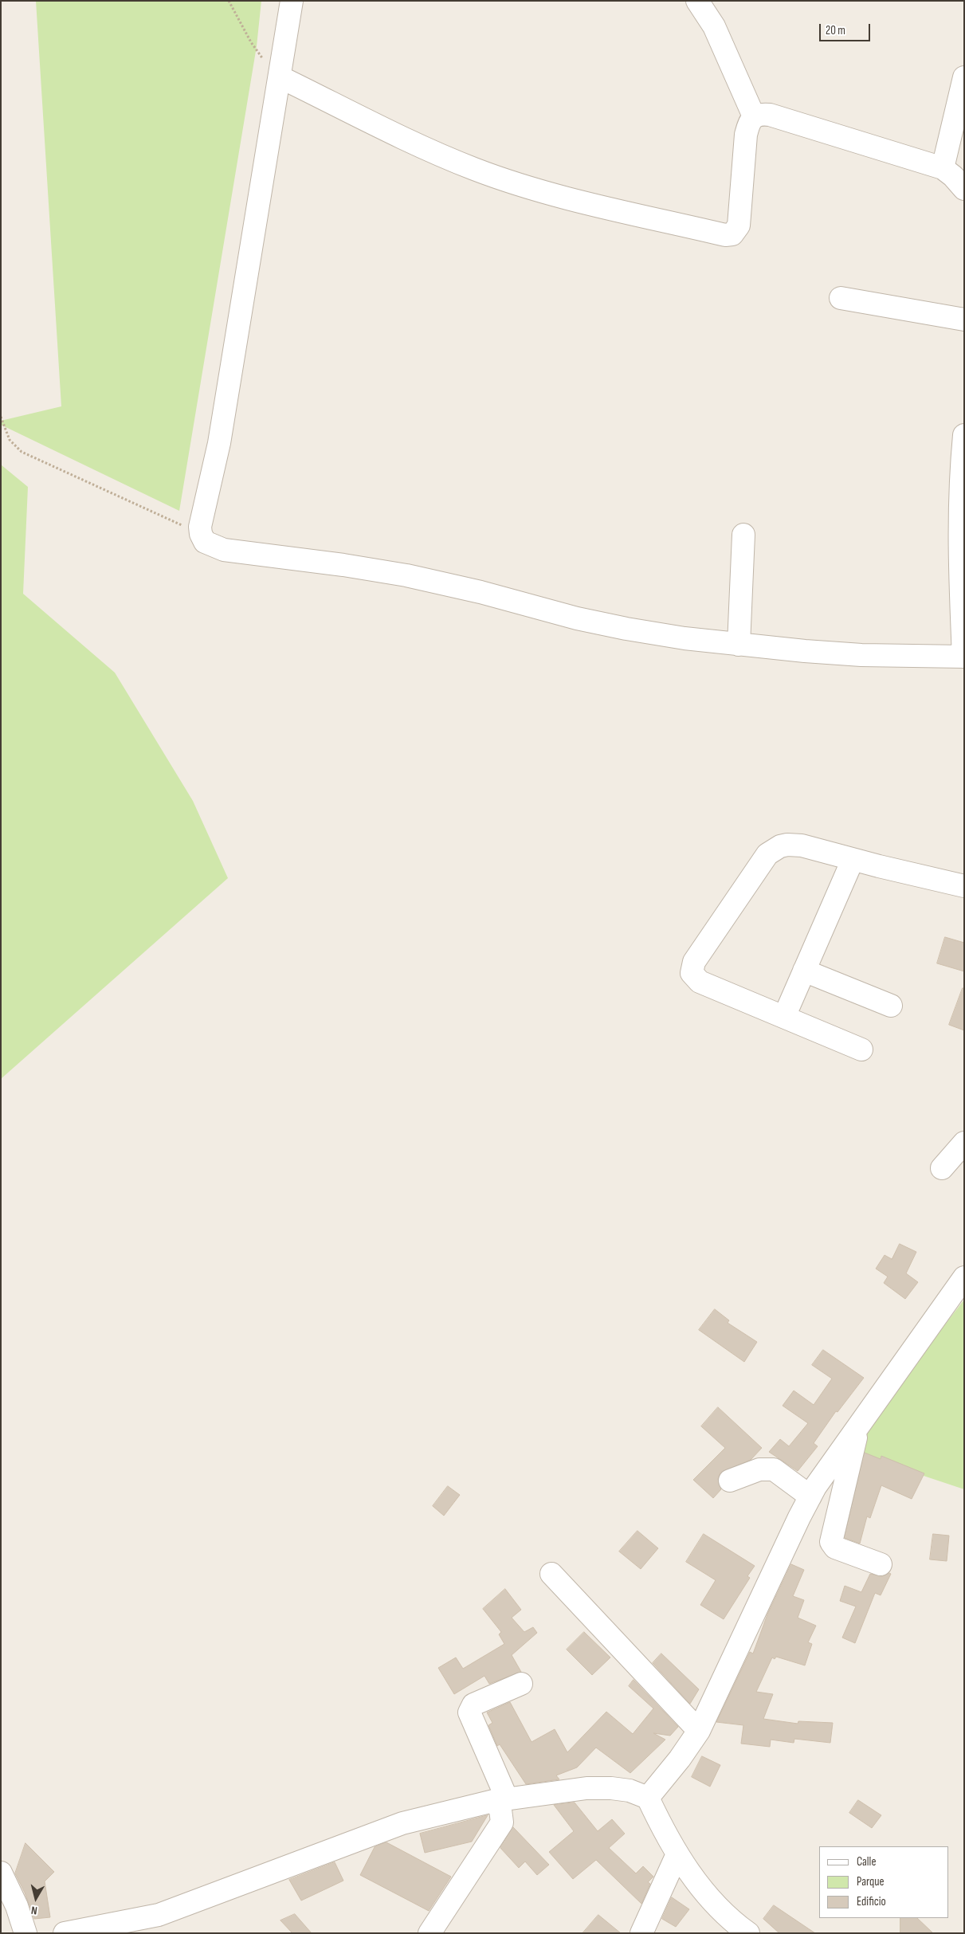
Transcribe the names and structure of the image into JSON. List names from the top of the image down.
{
  "legend": ["Calle", "Parque", "Edificio"],
  "scale_bar": "20 m",
  "north": "bottom"
}
